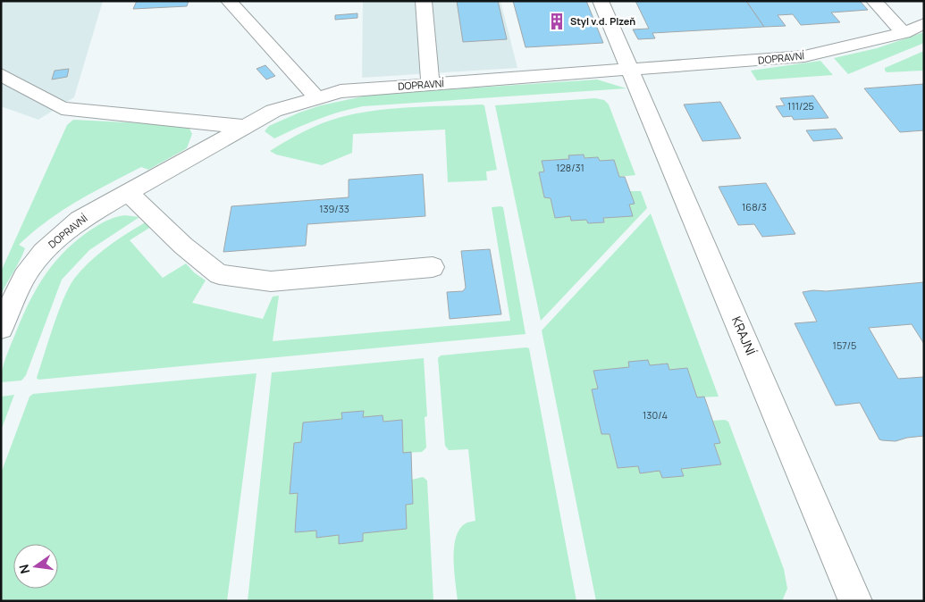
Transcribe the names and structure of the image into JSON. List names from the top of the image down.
{
  "streets": {
    "street": ["DOPRAVNÍ", "KRAJNÍ"]
  },
  "crossings": [
    ["DOPRAVNÍ", "KRAJNÍ"]
  ],
  "places": {
    "building": ["Styl v.d. Plzeň"]
  },
  "house_numbers": [
    "111/25",
    "128/31",
    "168/3",
    "139/33",
    "157/5",
    "130/4"
  ],
  "north": "left"
}
